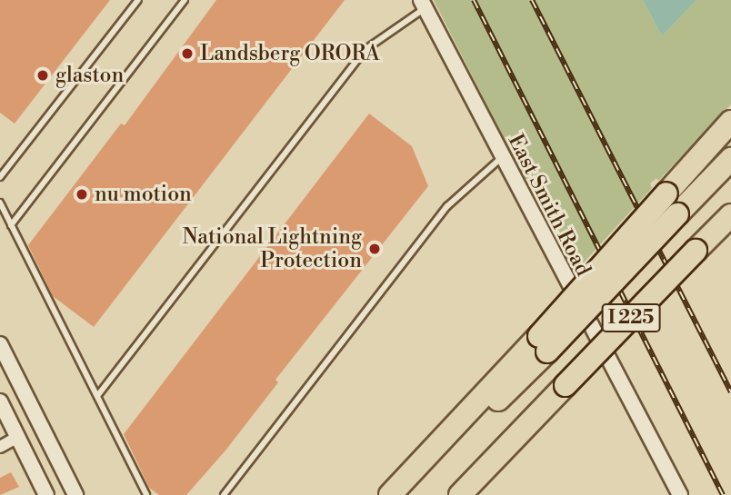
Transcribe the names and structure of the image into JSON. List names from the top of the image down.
{
  "streets": {
    "highway": ["I 225"],
    "street": ["East Smith Road"]
  },
  "places": [
    "Landsberg ORORA",
    "glaston",
    "nu motion",
    "National Lightning Protection"
  ]
}
